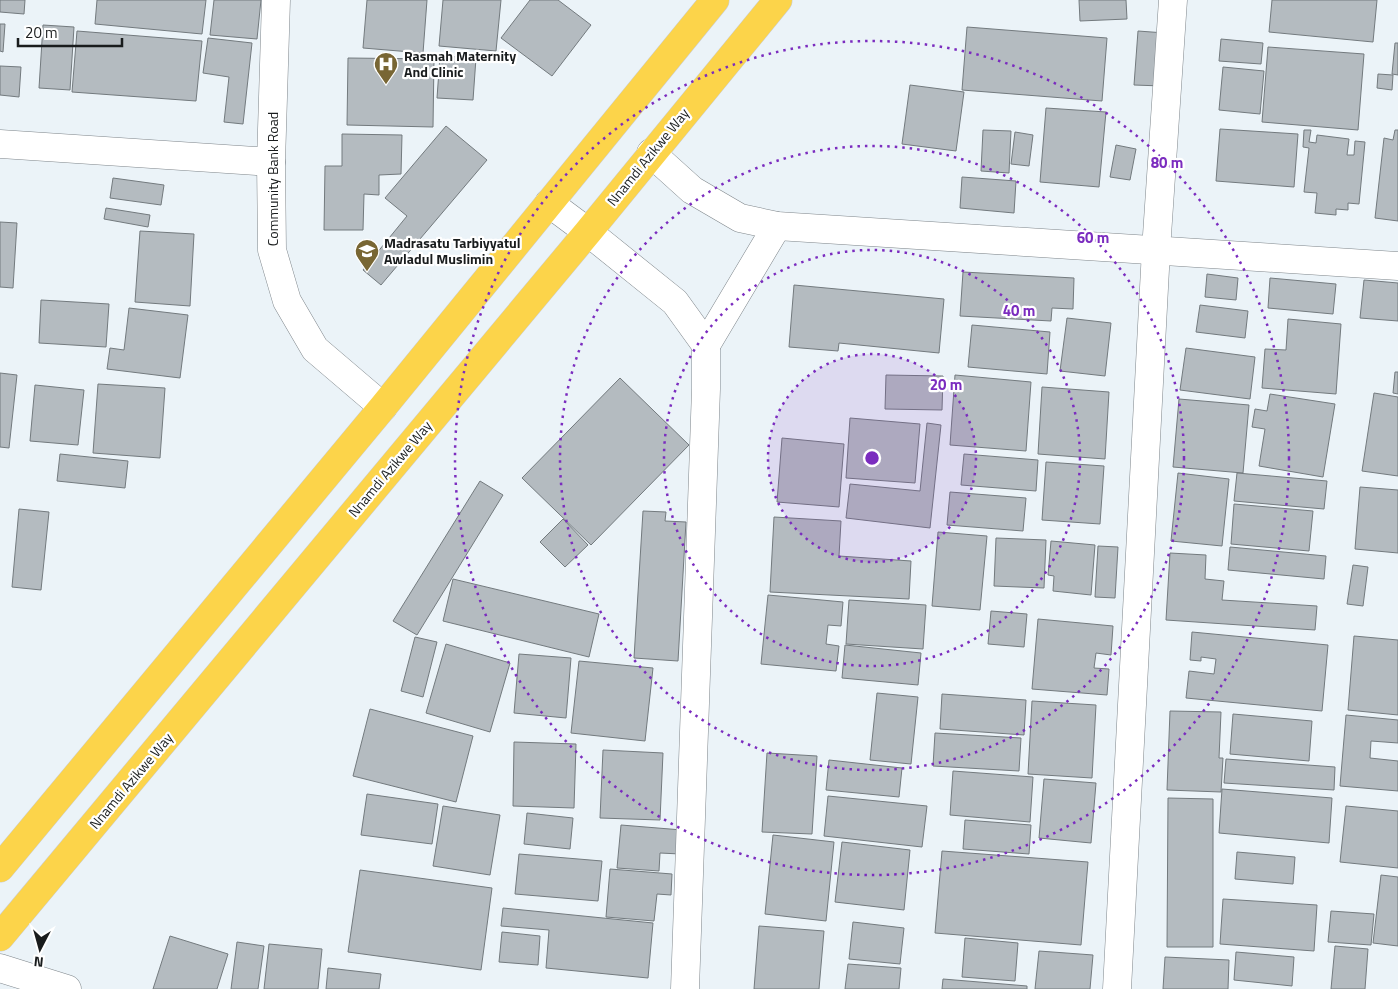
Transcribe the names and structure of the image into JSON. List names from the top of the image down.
{
  "streets": {
    "highway": ["Nnamdi Azikwe Way"],
    "street": ["Community Bank Road"]
  },
  "places": {
    "hospital": ["Rasmah Maternity And Clinic"],
    "school or university": ["Madrasatu Tarbiyyatul Awladul Muslimin"]
  },
  "scale_bar": "20 m",
  "north": "bottom",
  "rings": [
    "80 m",
    "60 m",
    "40 m",
    "20 m"
  ]
}
